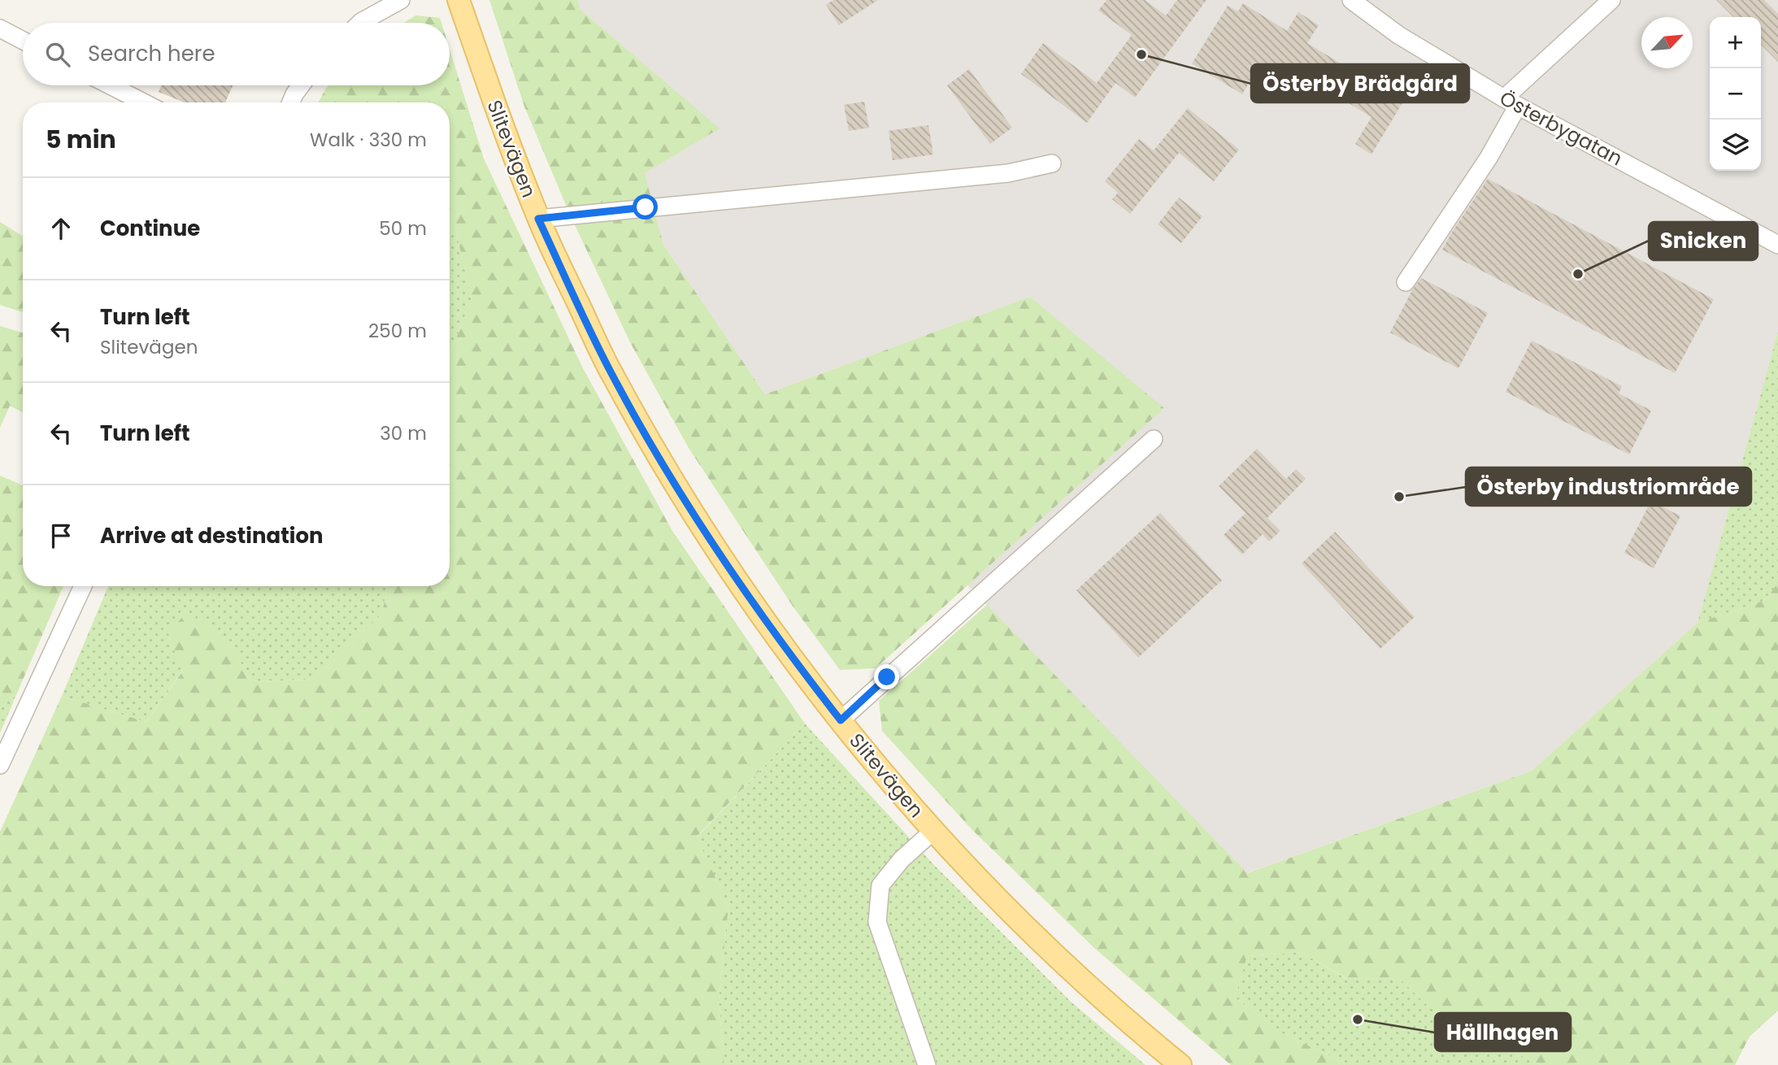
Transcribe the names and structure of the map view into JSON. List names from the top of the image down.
{
  "streets": {
    "main road": ["Slitevägen"],
    "street": ["Österbygatan"]
  },
  "places": [
    "Österby Brädgård",
    "Snicken",
    "Österby industriområde",
    "Hällhagen"
  ],
  "north": "top right",
  "page": {
    "map_buttons": ["+", "−"],
    "search": "Search here",
    "heading": ["5 min", "Walk · 330 m"],
    "list": [
      ["Continue", "50 m"],
      ["Turn left", "Slitevägen", "250 m"],
      ["Turn left", "30 m"],
      "Arrive at destination"
    ]
  }
}
